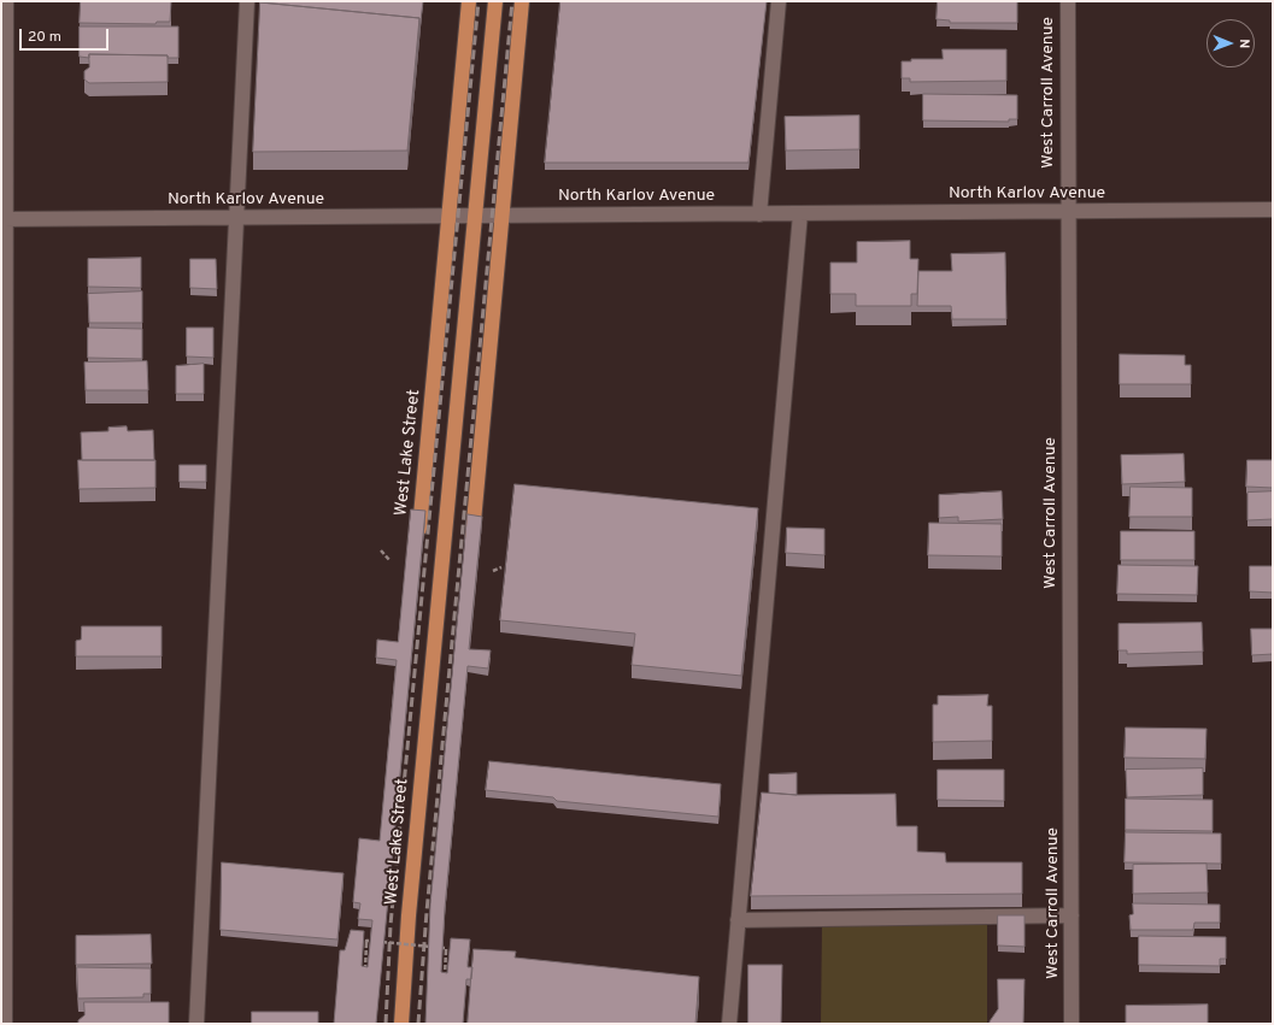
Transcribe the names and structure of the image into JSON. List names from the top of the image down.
{
  "streets": {
    "main road": ["West Lake Street"],
    "street": ["West Carroll Avenue", "North Karlov Avenue"]
  },
  "crossings": [
    ["West Carroll Avenue", "North Karlov Avenue"],
    ["North Karlov Avenue", "West Lake Street"]
  ],
  "scale_bar": "20 m",
  "north": "right"
}
